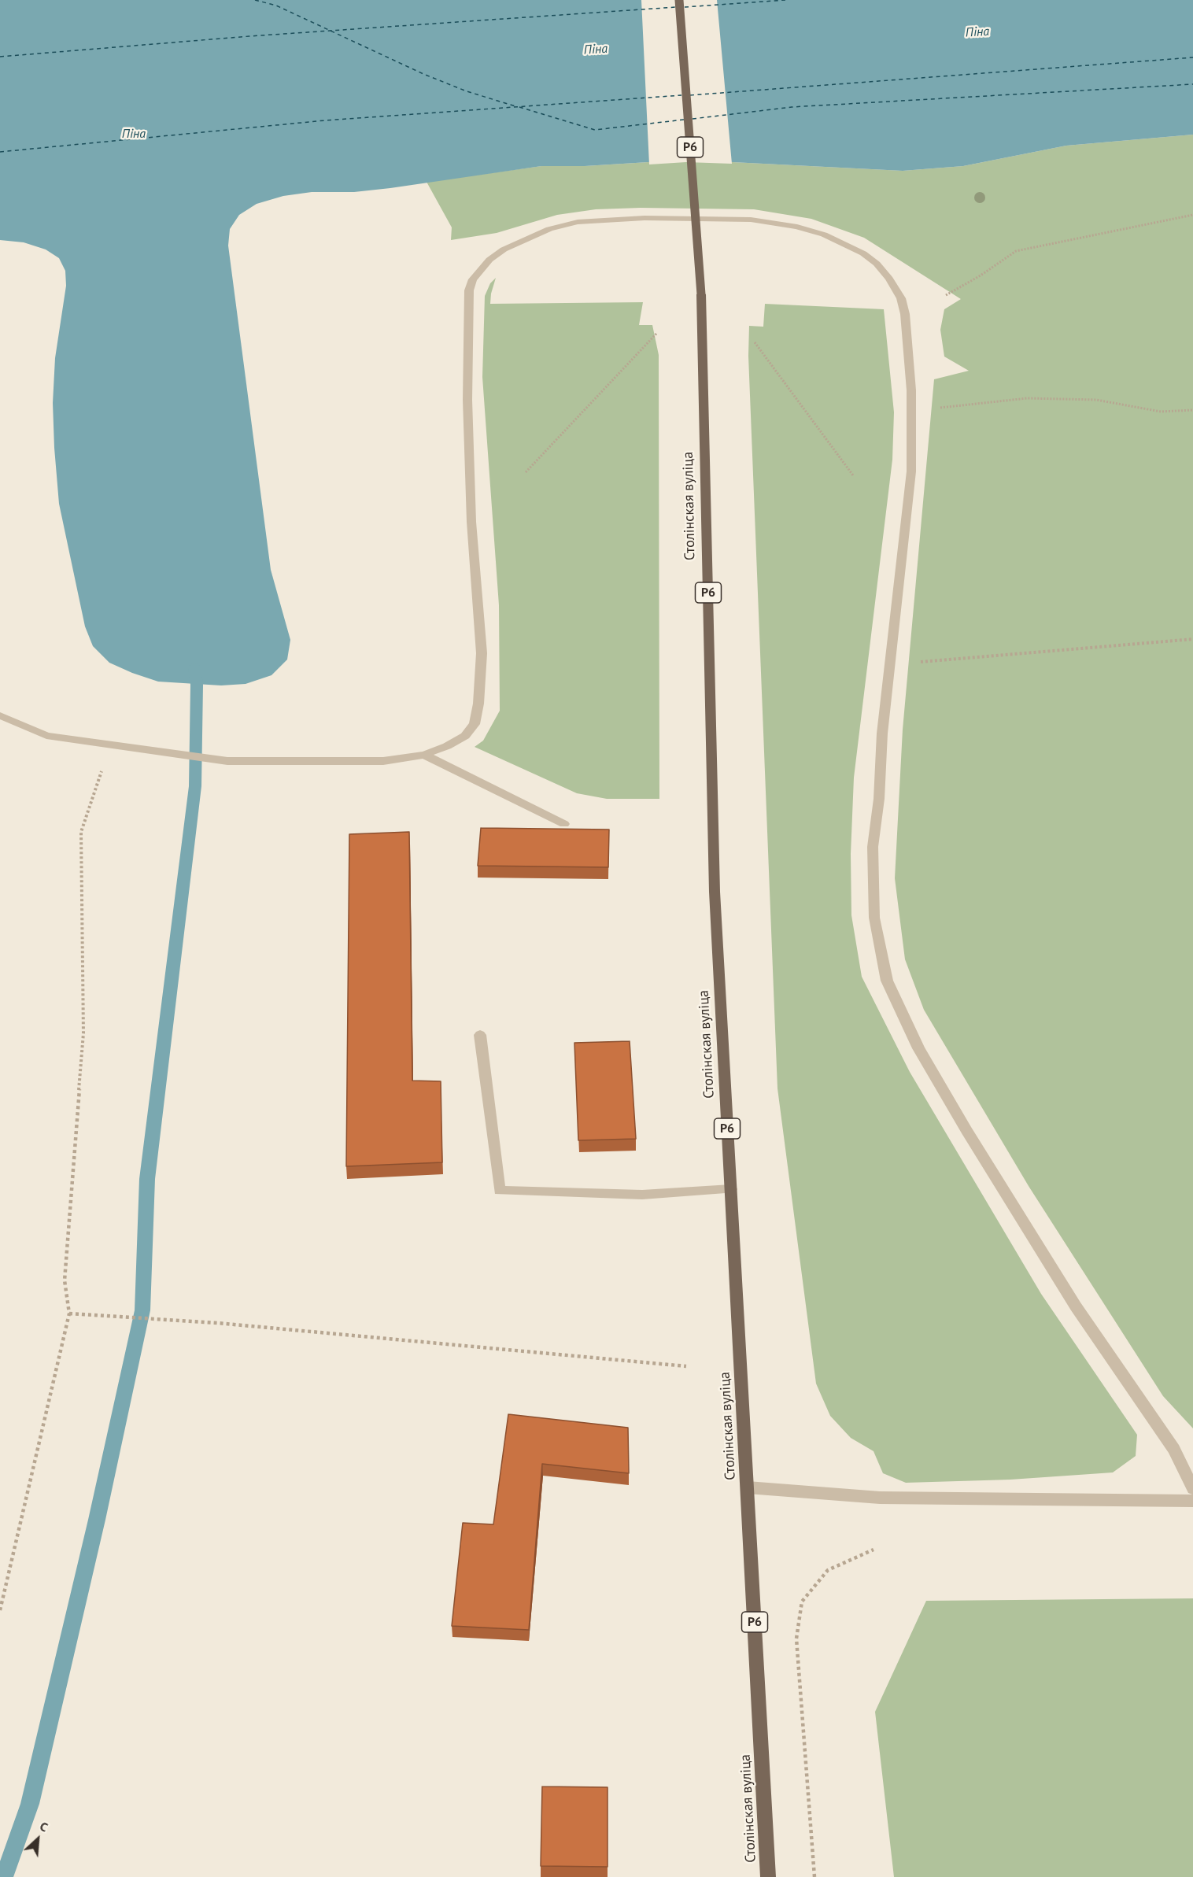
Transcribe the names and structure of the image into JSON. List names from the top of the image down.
{
  "streets": {
    "main road": ["Р6", "Столінская вуліца"]
  },
  "water": ["Піна"],
  "north": "top right"
}
